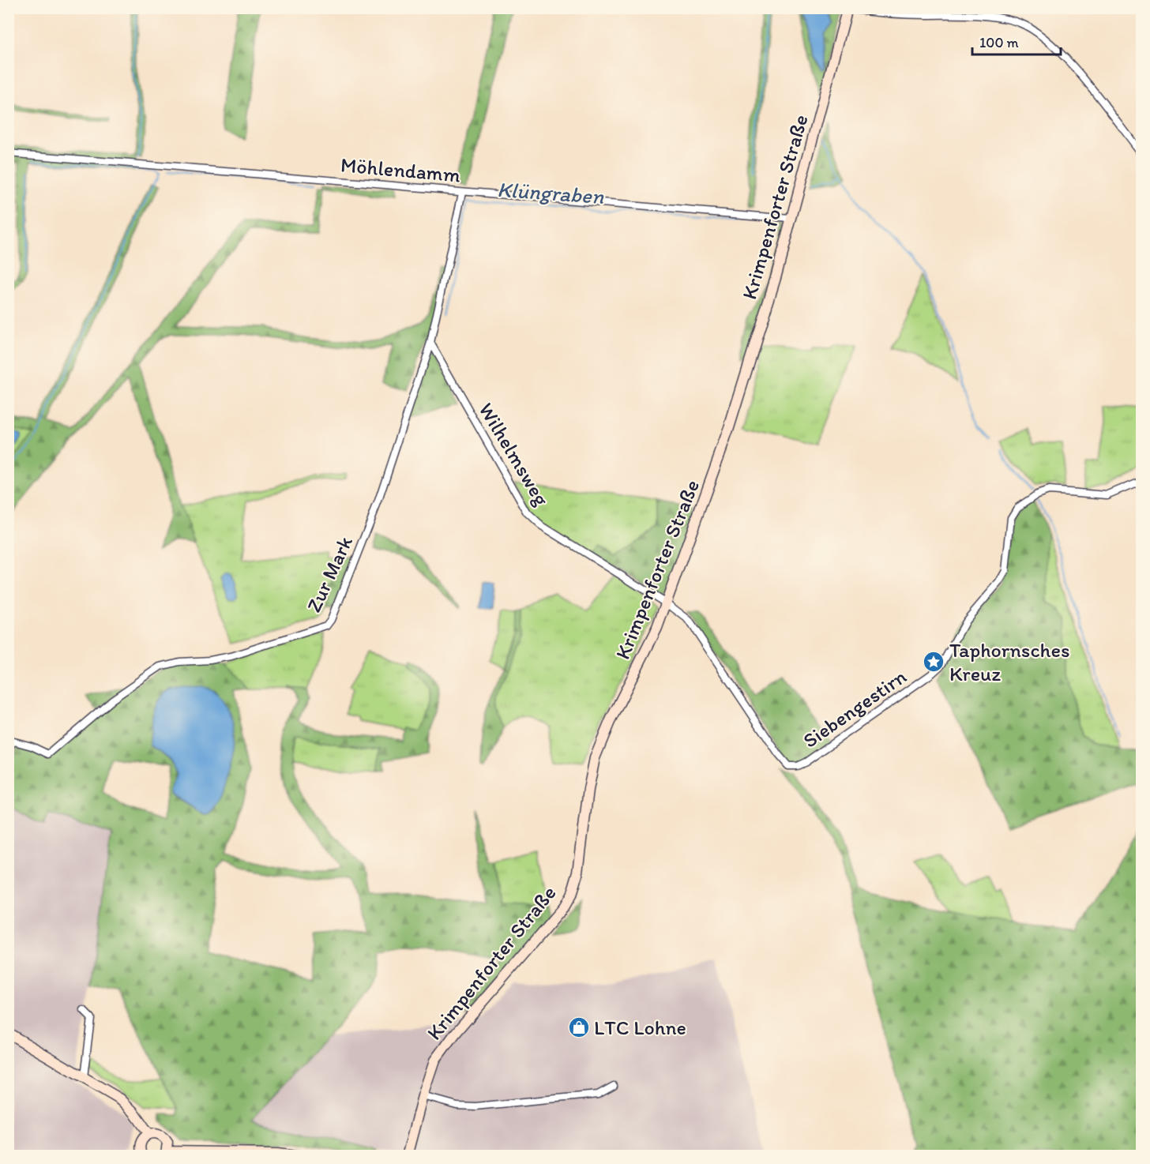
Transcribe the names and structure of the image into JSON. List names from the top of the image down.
{
  "streets": {
    "street": [
      "Möhlendamm",
      "Krimpenforter Straße",
      "Wilhelmsweg",
      "Zur Mark",
      "Siebengestirn"
    ]
  },
  "crossings": [
    ["Möhlendamm", "Krimpenforter Straße"],
    ["Möhlendamm", "Zur Mark"],
    ["Krimpenforter Straße", "Wilhelmsweg"],
    ["Krimpenforter Straße", "Siebengestirn"],
    ["Wilhelmsweg", "Zur Mark"],
    ["Wilhelmsweg", "Siebengestirn"]
  ],
  "water": ["Klüngraben"],
  "places": {
    "place": ["Taphornsches Kreuz"],
    "shop": ["LTC Lohne"]
  },
  "scale_bar": "100 m"
}
